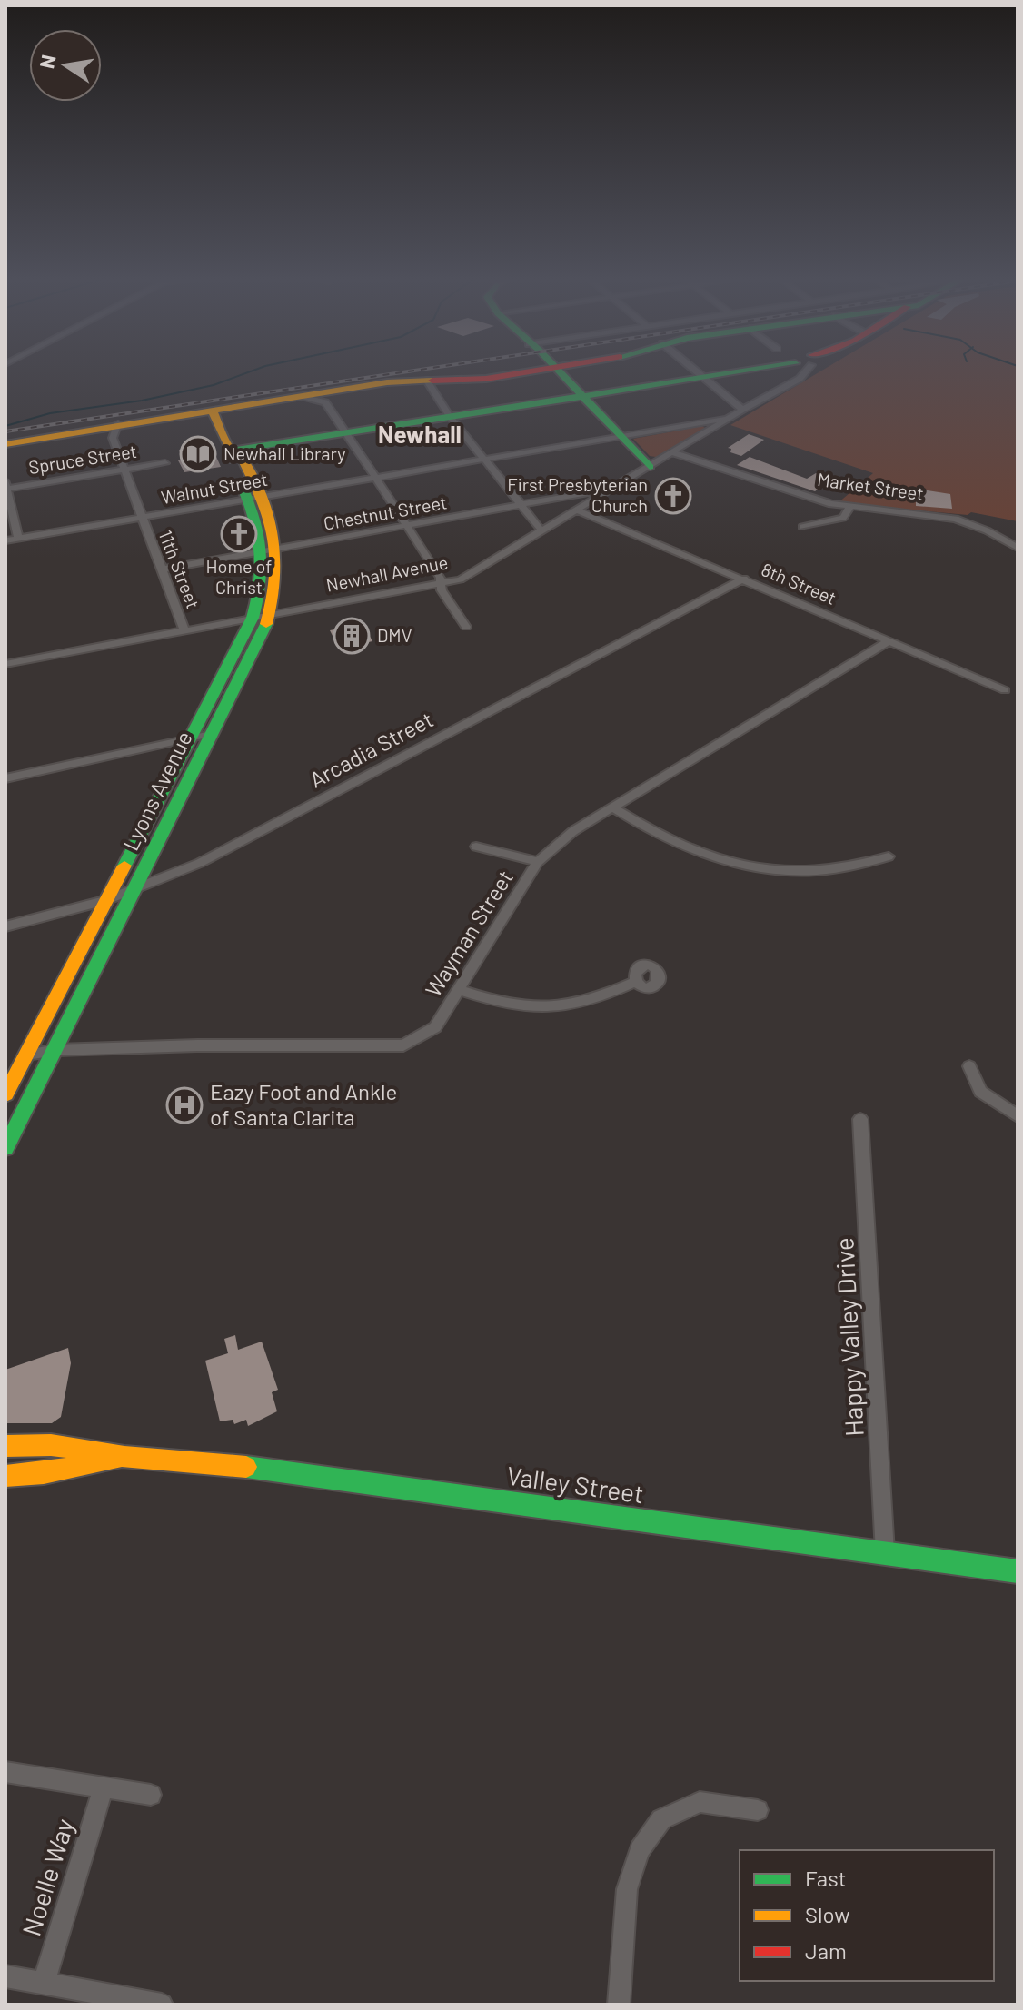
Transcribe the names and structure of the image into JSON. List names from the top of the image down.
{
  "streets": {
    "main road": ["Lyons Avenue", "Valley Street"],
    "street": [
      "Spruce Street",
      "Market Street",
      "Walnut Street",
      "Chestnut Street",
      "11th Street",
      "Newhall Avenue",
      "8th Street",
      "Arcadia Street",
      "Wayman Street",
      "Happy Valley Drive",
      "Noelle Way"
    ]
  },
  "crossings": [
    ["Spruce Street", "11th Street"],
    ["Market Street", "Newhall Avenue"],
    ["Walnut Street", "11th Street"],
    ["Walnut Street", "Newhall Avenue"],
    ["Walnut Street", "Lyons Avenue"],
    ["Chestnut Street", "11th Street"],
    ["Chestnut Street", "Newhall Avenue"],
    ["Chestnut Street", "Lyons Avenue"],
    ["11th Street", "Newhall Avenue"],
    ["Newhall Avenue", "8th Street"],
    ["Newhall Avenue", "Lyons Avenue"],
    ["8th Street", "Arcadia Street"],
    ["8th Street", "Wayman Street"],
    ["Arcadia Street", "Lyons Avenue"],
    ["Lyons Avenue", "Wayman Street"],
    ["Happy Valley Drive", "Valley Street"]
  ],
  "districts": ["Newhall"],
  "places": {
    "library": ["Newhall Library"],
    "church": ["First Presbyterian Church", "Home of Christ"],
    "building": ["DMV"],
    "hospital": ["Eazy Foot and Ankle of Santa Clarita"]
  },
  "legend": ["Fast", "Slow", "Jam"],
  "north": "left"
}
